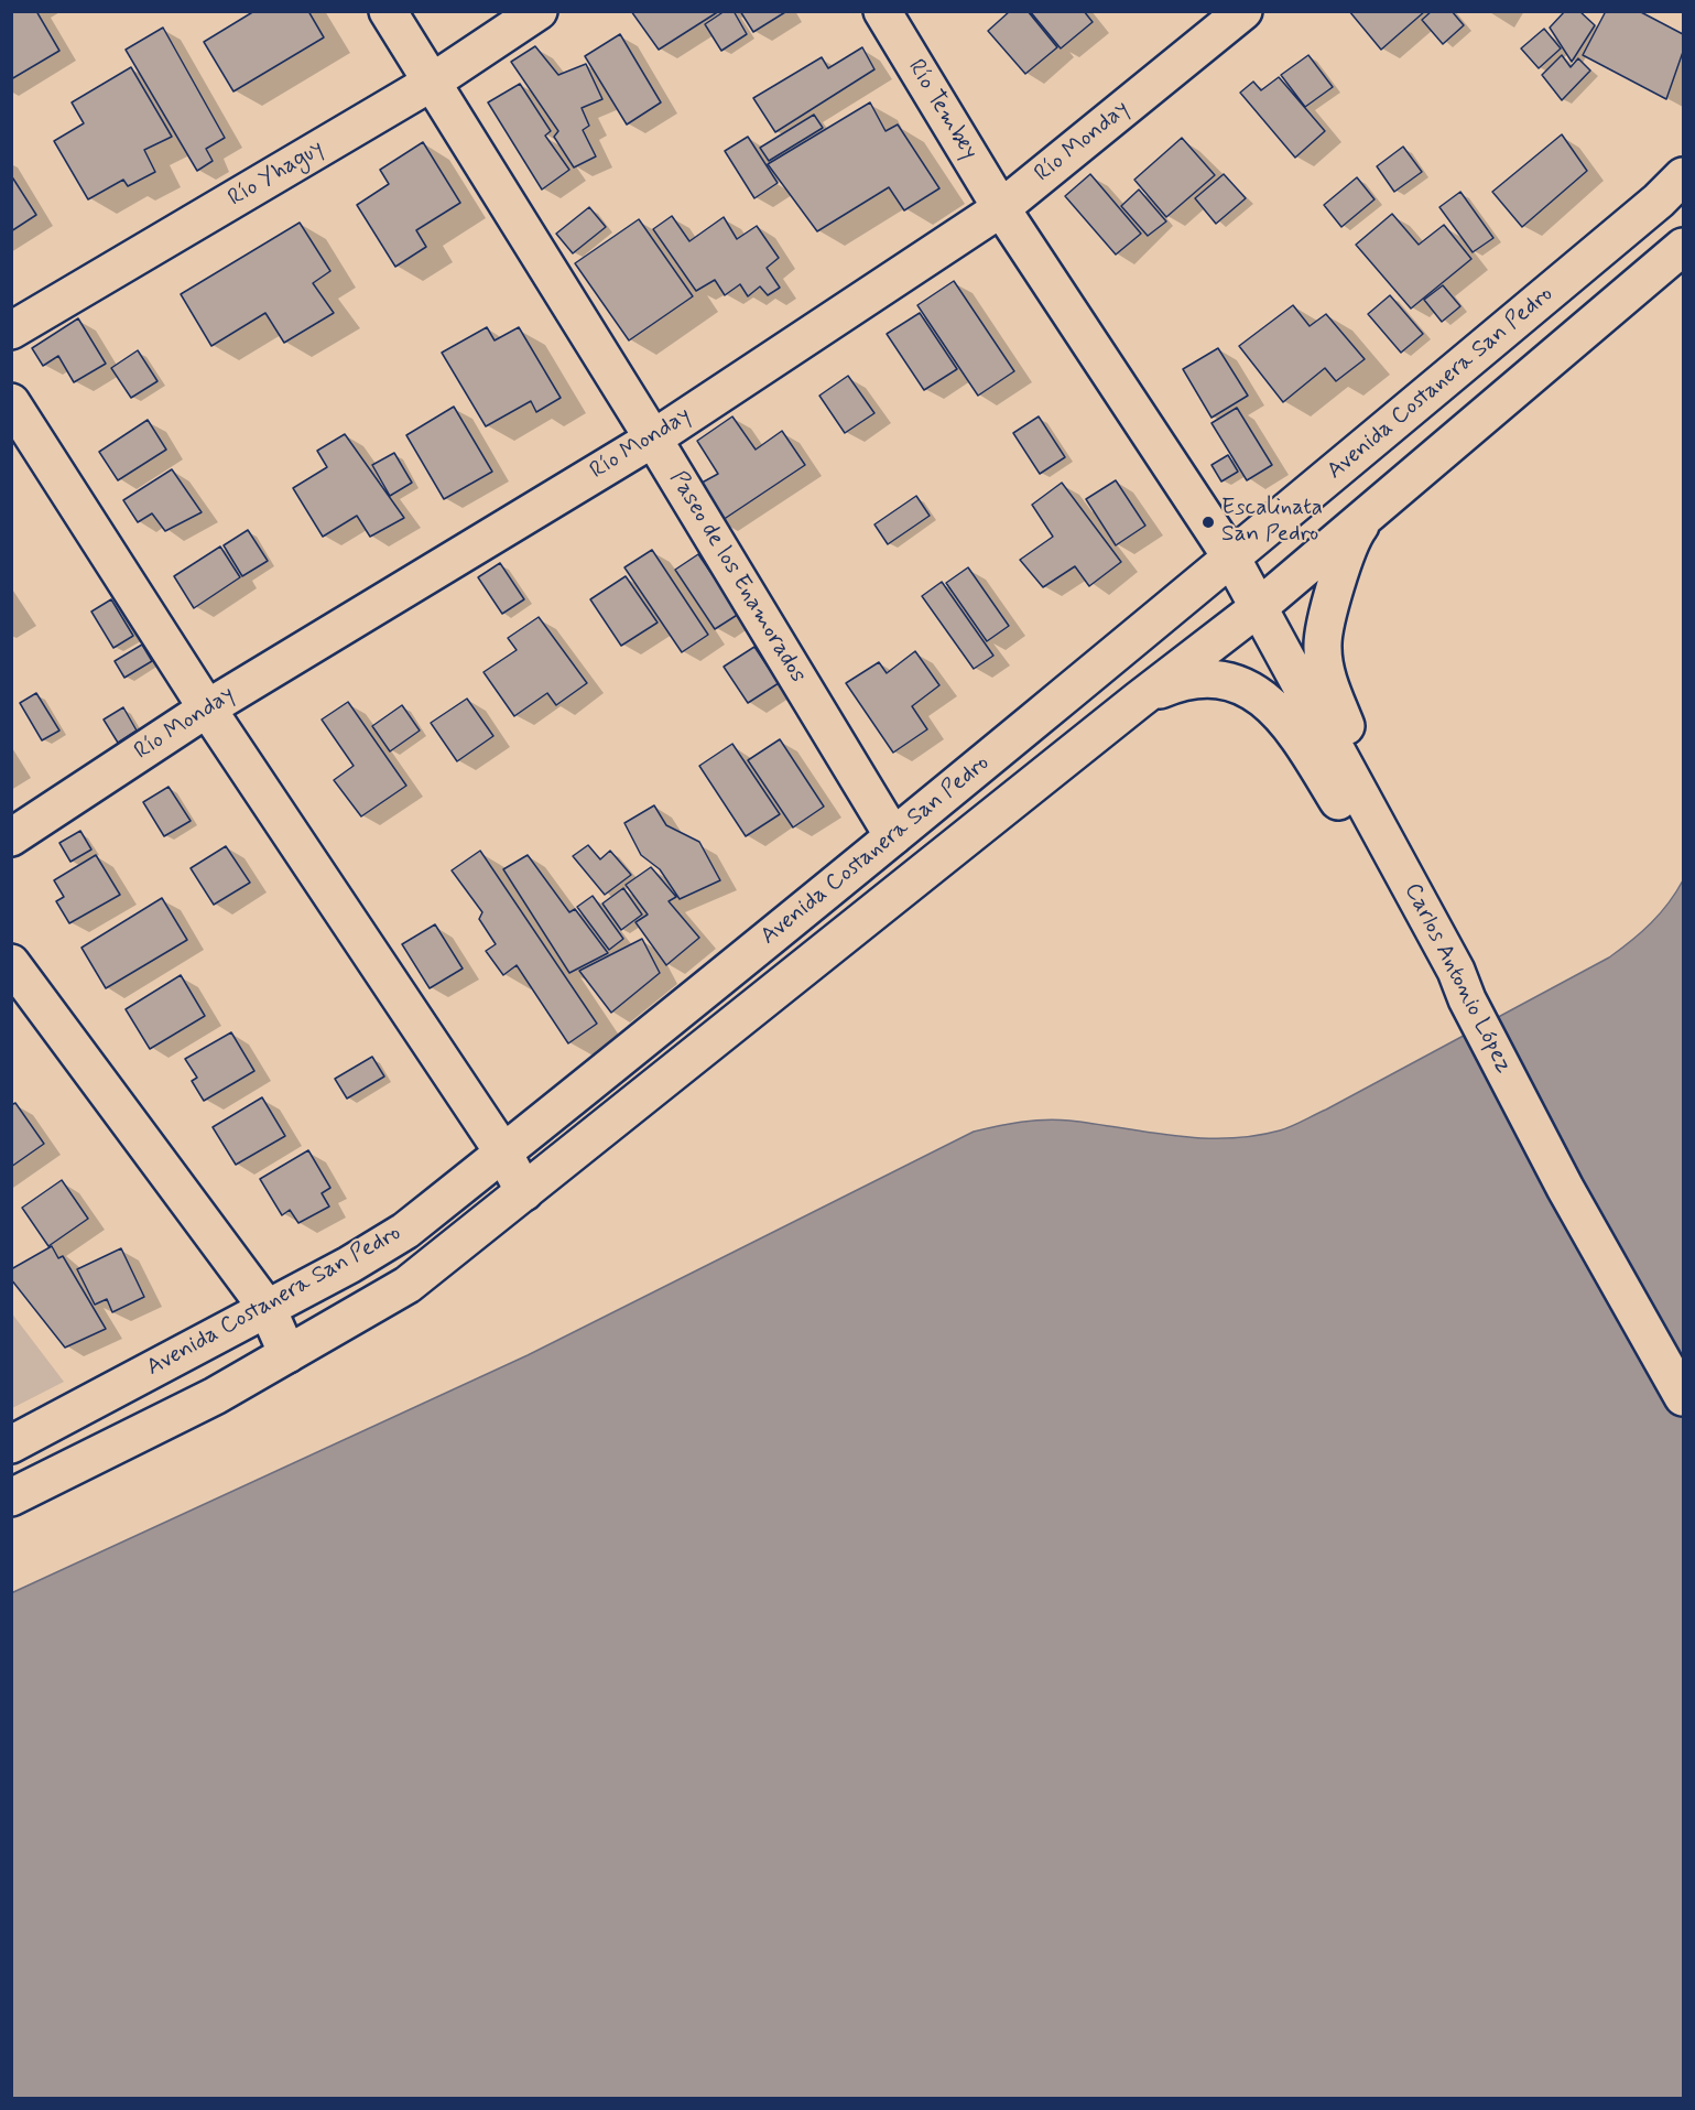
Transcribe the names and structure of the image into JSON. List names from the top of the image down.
{
  "streets": {
    "main road": [
      "Río Tembey",
      "Río Monday",
      "Río Yhaguy",
      "Avenida Costanera San Pedro",
      "Paseo de los Enamorados",
      "Carlos Antonio López"
    ]
  },
  "crossings": [
    ["Río Tembey", "Río Monday"],
    ["Río Tembey", "Avenida Costanera San Pedro"],
    ["Río Tembey", "Carlos Antonio López"],
    ["Río Monday", "Paseo de los Enamorados"],
    ["Río Yhaguy", "Paseo de los Enamorados"],
    ["Avenida Costanera San Pedro", "Paseo de los Enamorados"],
    ["Avenida Costanera San Pedro", "Carlos Antonio López"]
  ],
  "places": ["Escalinata San Pedro"]
}
